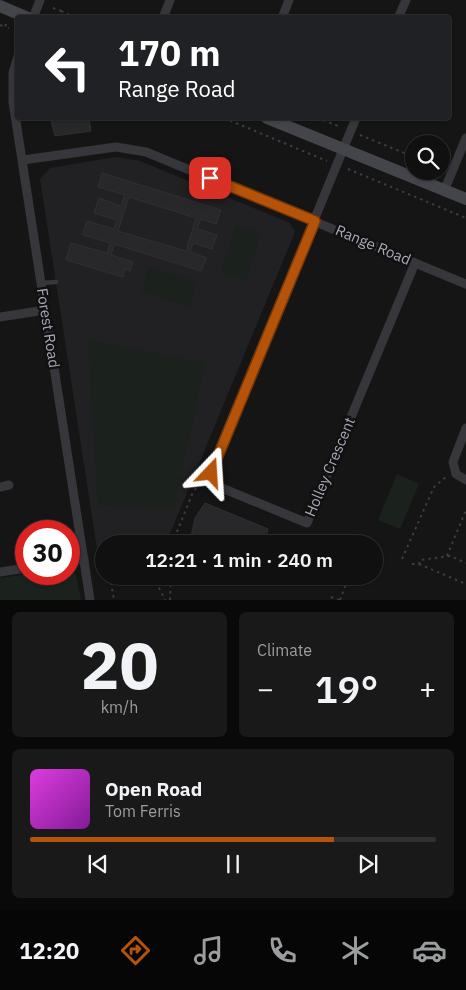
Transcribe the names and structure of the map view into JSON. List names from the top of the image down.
{
  "streets": {
    "street": ["Range Road", "Forest Road", "Holley Crescent"]
  },
  "crossings": [
    ["Range Road", "Forest Road"],
    ["Range Road", "Holley Crescent"]
  ],
  "page": {
    "turn": ["170 m", "Range Road"],
    "limit": "30",
    "trip": "12:21 · 1 min · 240 m",
    "tile": [
      ["20", "km/h"],
      "Climate"
    ],
    "heat": ["−", "19°", "+"],
    "song": ["Open Road", "Tom Ferris"],
    "tabs": "12:20"
  }
}
